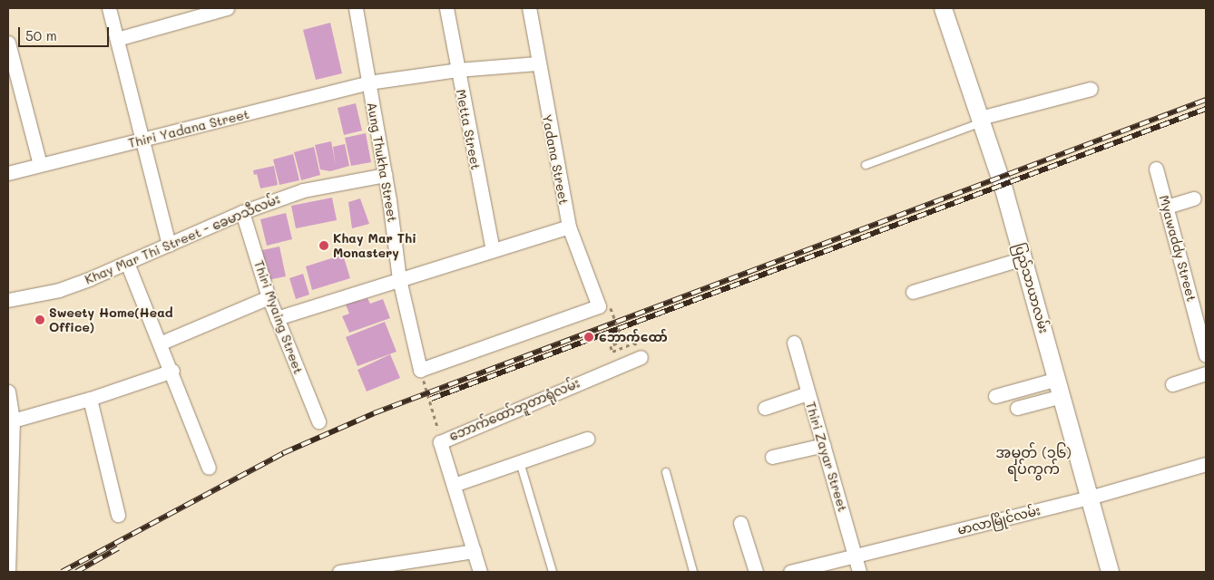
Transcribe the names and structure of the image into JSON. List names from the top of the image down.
{
  "streets": {
    "street": [
      "Thiri Yadana Street",
      "Metta Street",
      "Yadana Street",
      "Aung Thukha Street",
      "Khay Mar Thi Street - ခေမာသီလမ်း",
      "Myawaddy Street",
      "ပြည်သာယာလမ်း",
      "Thiri Myaing Street",
      "ဘောက်ထော်ဘူတာရုံလမ်း",
      "Thiri Zayar Street",
      "မာလာမြိုင်လမ်း"
    ]
  },
  "crossings": [
    ["Thiri Yadana Street", "Metta Street"],
    ["Thiri Yadana Street", "Yadana Street"],
    ["Thiri Yadana Street", "Aung Thukha Street"],
    ["Aung Thukha Street", "Khay Mar Thi Street - ခေမာသီလမ်း"],
    ["Khay Mar Thi Street - ခေမာသီလမ်း", "Thiri Myaing Street"],
    ["ပြည်သာယာလမ်း", "မာလာမြိုင်လမ်း"],
    ["Thiri Zayar Street", "မာလာမြိုင်လမ်း"]
  ],
  "districts": ["အမှတ် (၁၆) ရပ်ကွက်"],
  "places": ["Khay Mar Thi Monastery", "Sweety Home(Head Office)", "ဘောက်ထော်"],
  "scale_bar": "50 m"
}
